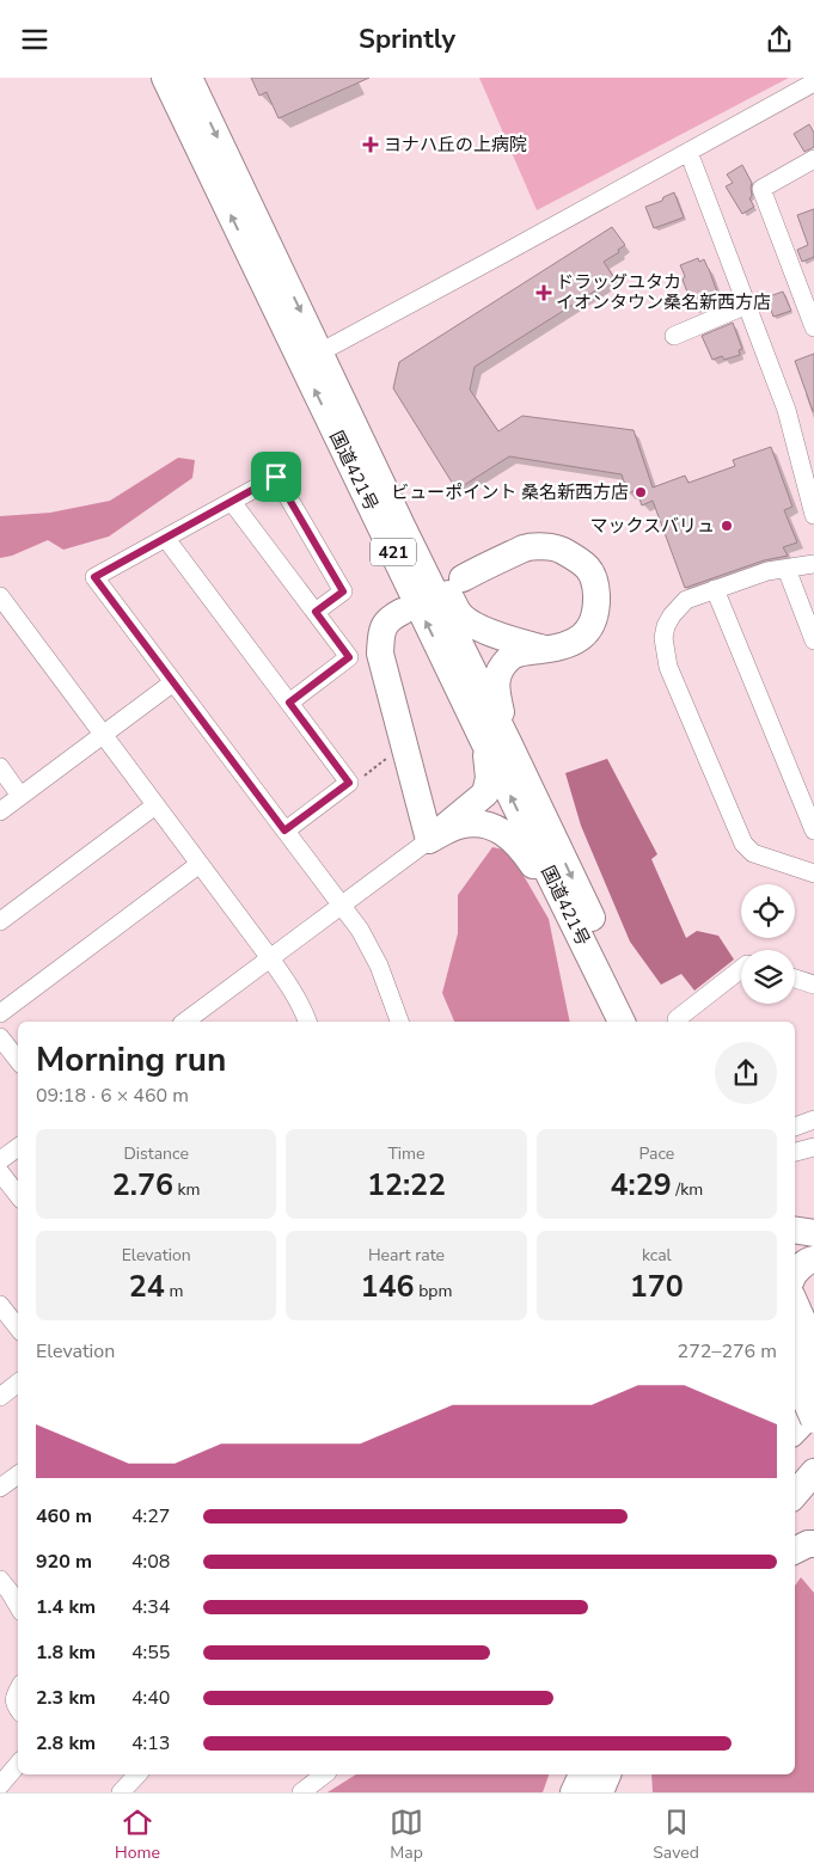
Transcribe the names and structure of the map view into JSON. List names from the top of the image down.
{
  "streets": {
    "highway": ["国道421号", "421"]
  },
  "places": {
    "health": ["ヨナハ丘の上病院", "ドラッグユタカ イオンタウン桑名新西方店"],
    "other": ["ビューポイント 桑名新西方店", "マックスバリュ"]
  },
  "page": {
    "header": "Sprintly",
    "heading": ["Morning run", "09:18 · 6 × 460 m"],
    "stats": [
      ["Distance", "2.76 km"],
      ["Time", "12:22"],
      ["Pace", "4:29 /km"],
      ["Elevation", "24 m"],
      ["Heart rate", "146 bpm"],
      ["kcal", "170"]
    ],
    "chart": ["Elevation", "272–276 m"],
    "list": [
      {
        "name": "460 m",
        "note": "4:27"
      },
      {
        "name": "920 m",
        "note": "4:08"
      },
      {
        "name": "1.4 km",
        "note": "4:34"
      },
      {
        "name": "1.8 km",
        "note": "4:55"
      },
      {
        "name": "2.3 km",
        "note": "4:40"
      },
      {
        "name": "2.8 km",
        "note": "4:13"
      }
    ],
    "tabs": ["Home", "Map", "Saved"]
  }
}
